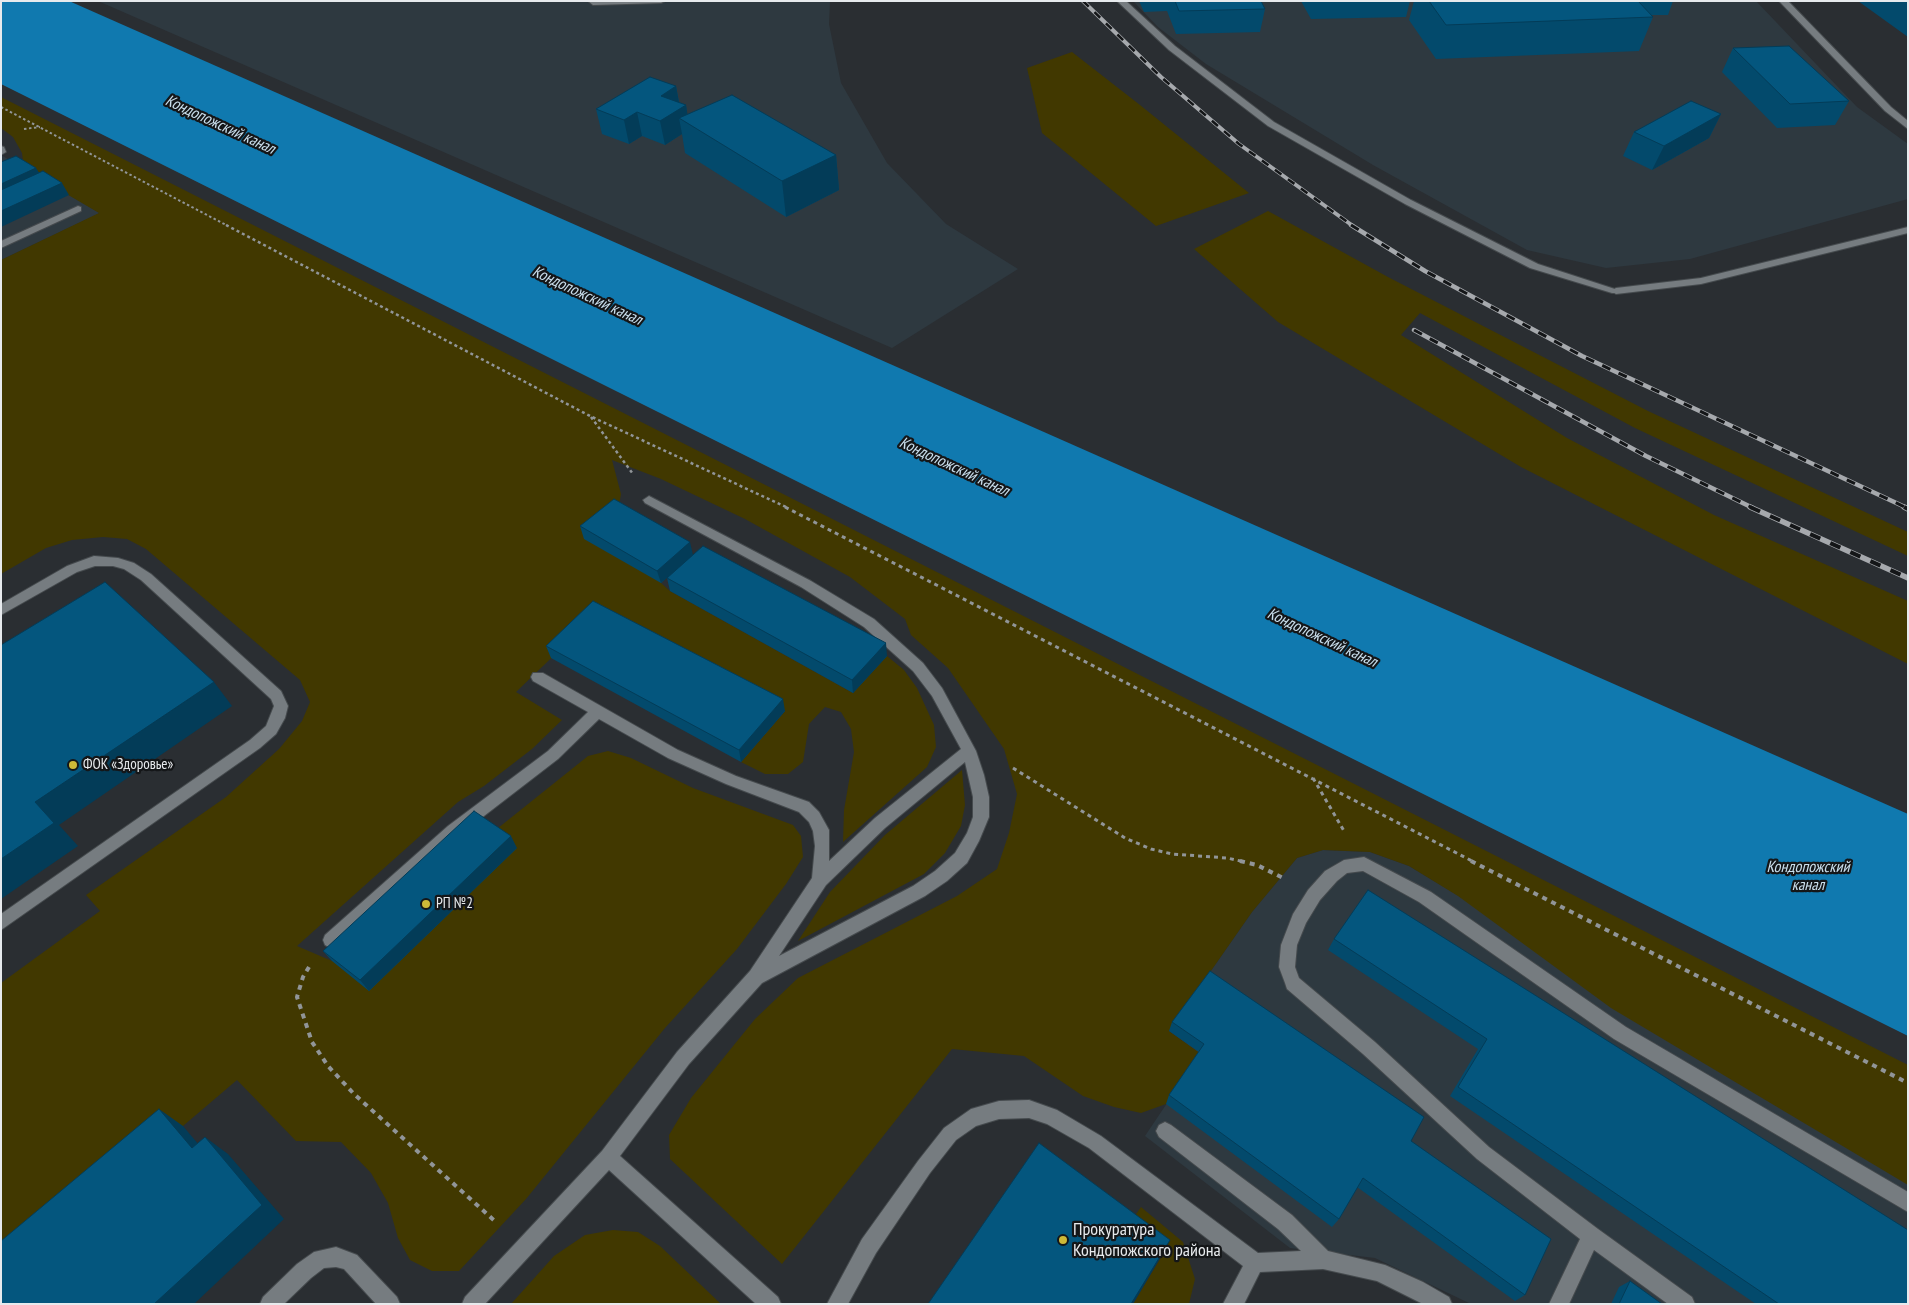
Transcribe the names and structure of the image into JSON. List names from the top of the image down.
{
  "water": ["Кондопожский канал"],
  "places": ["ФОК «Здоровье»", "РП №2", "Прокуратура Кондопожского района"]
}
